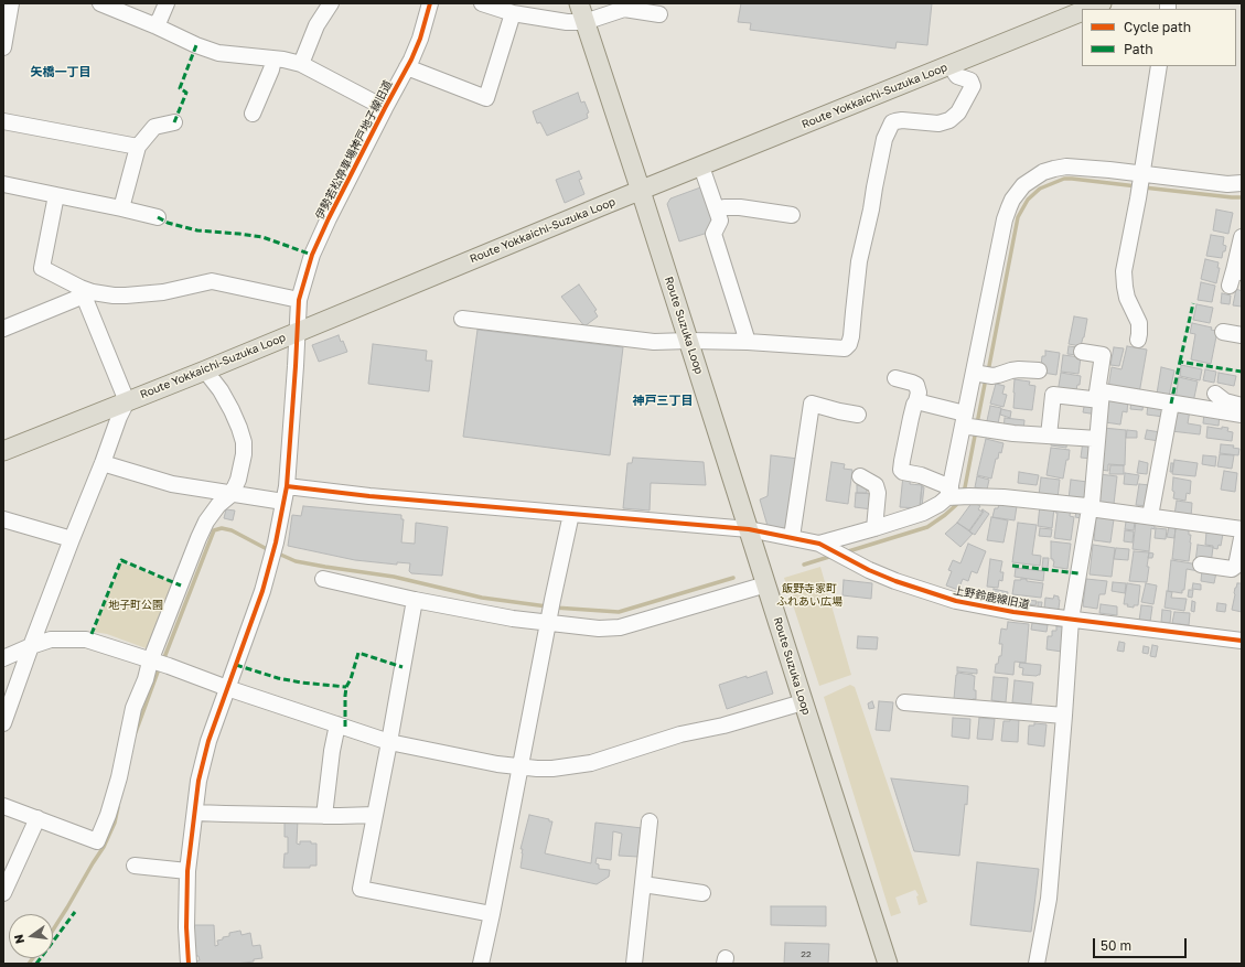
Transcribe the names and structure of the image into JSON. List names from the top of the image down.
{
  "streets": {
    "main road": ["Route Yokkaichi-Suzuka Loop", "Route Suzuka Loop"],
    "street": ["伊勢若松停車場神戸地子線旧道", "上野鈴鹿線旧道"]
  },
  "crossings": [
    ["Route Yokkaichi-Suzuka Loop", "伊勢若松停車場神戸地子線旧道"],
    ["Route Yokkaichi-Suzuka Loop", "Route Suzuka Loop"],
    ["伊勢若松停車場神戸地子線旧道", "上野鈴鹿線旧道"],
    ["Route Suzuka Loop", "上野鈴鹿線旧道"]
  ],
  "districts": ["矢橋一丁目", "神戸三丁目"],
  "parks": ["飯野寺家町 ふれあい広場", "地子町公園"],
  "house_numbers": ["22"],
  "legend": ["Cycle path", "Path"],
  "scale_bar": "50 m",
  "north": "left"
}
